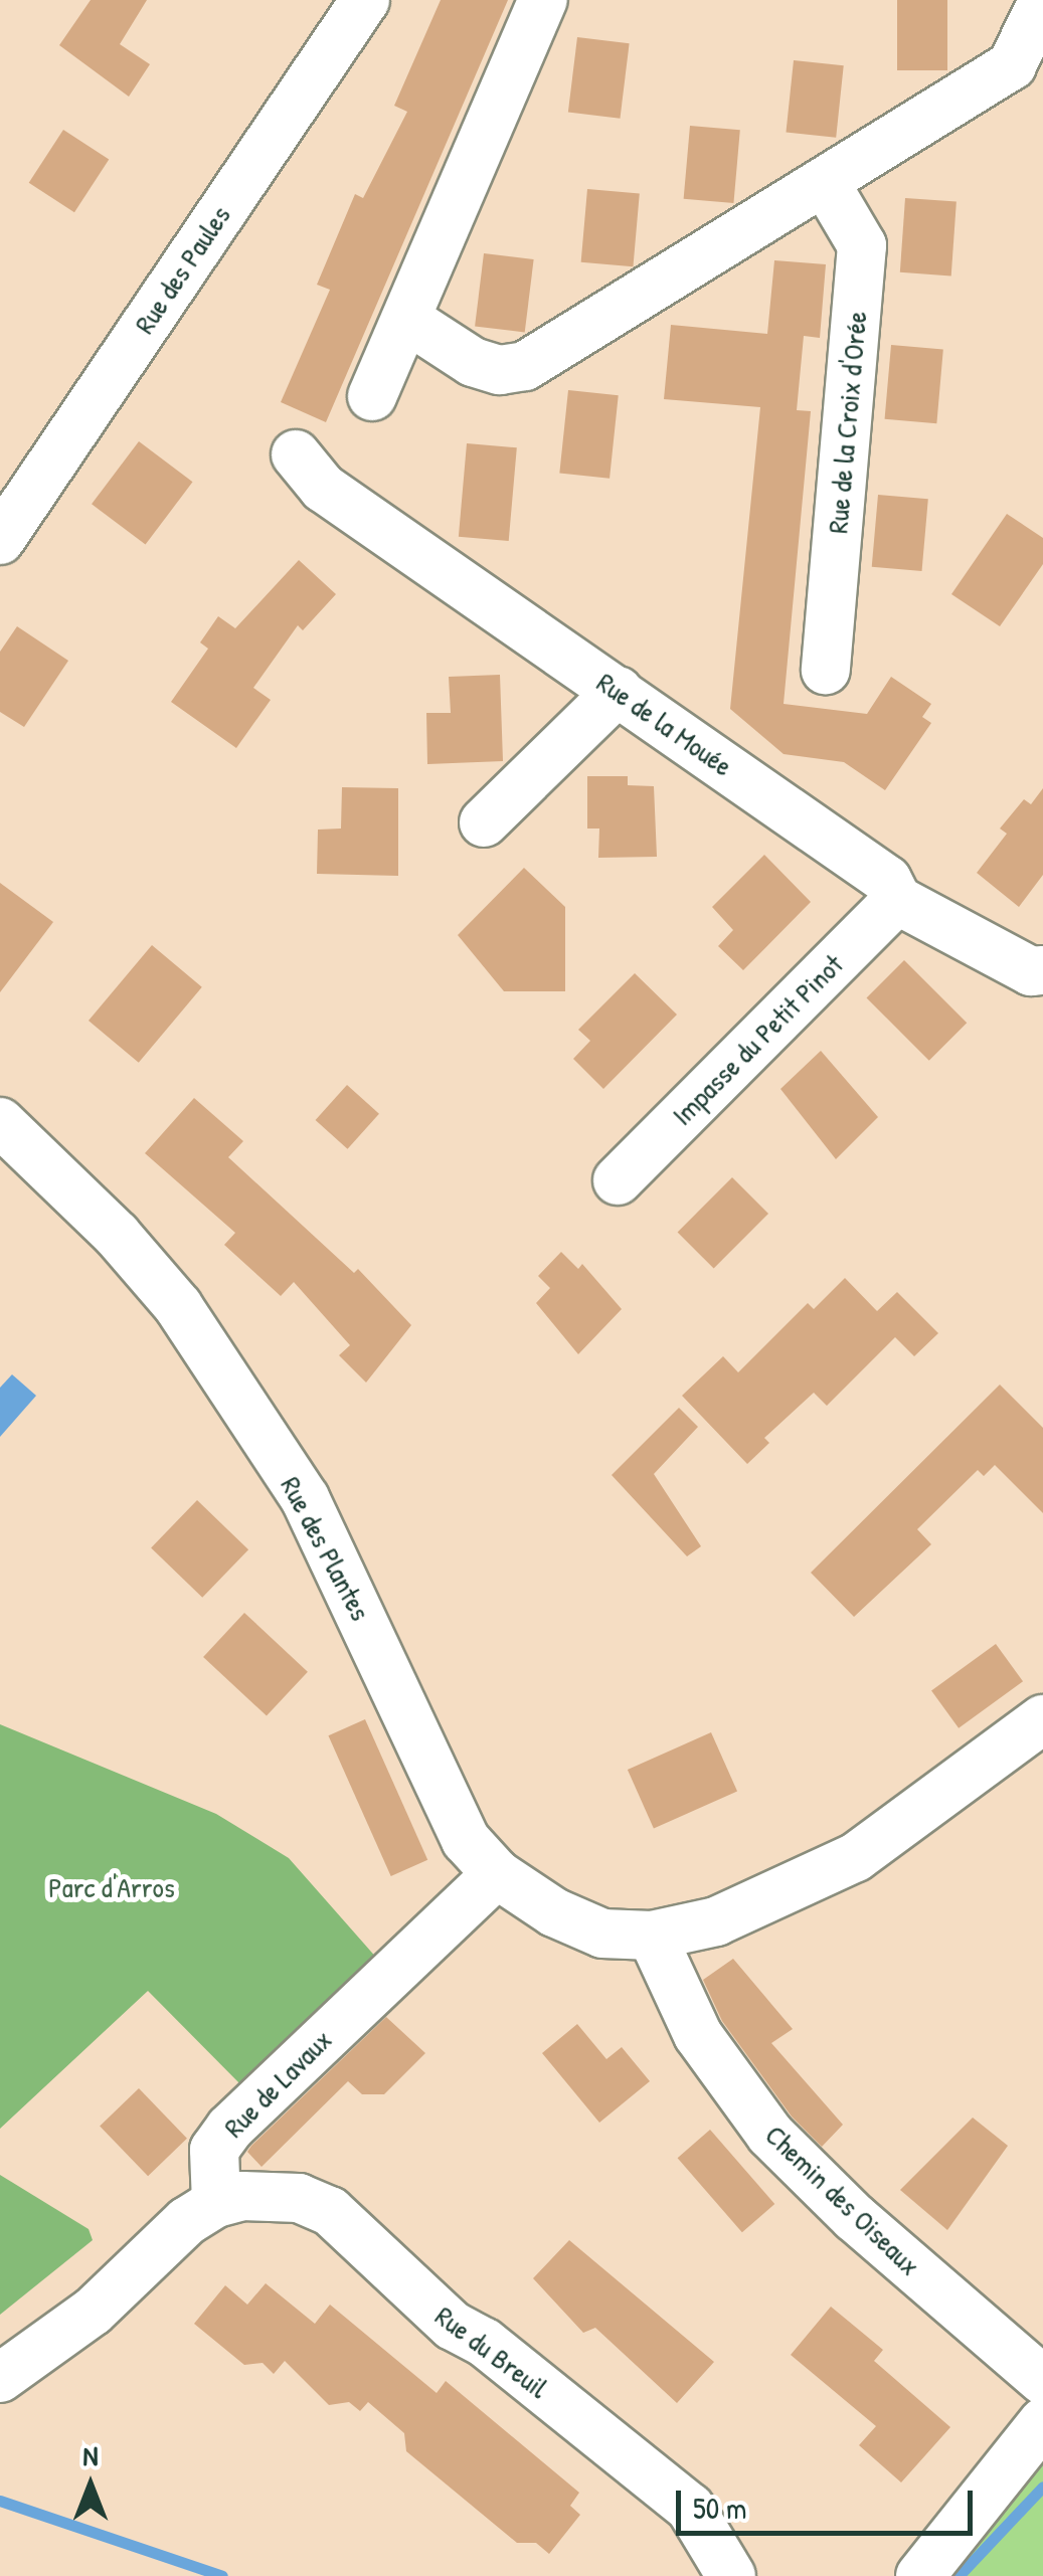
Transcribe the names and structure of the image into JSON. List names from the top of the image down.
{
  "streets": {
    "street": [
      "Rue des Paules",
      "Rue de la Croix d'Orée",
      "Rue de la Mouée",
      "Impasse du Petit Pinot",
      "Rue des Plantes",
      "Rue de Lavaux",
      "Chemin des Oiseaux",
      "Rue du Breuil"
    ]
  },
  "crossings": [
    ["Rue de la Mouée", "Impasse du Petit Pinot"],
    ["Rue des Plantes", "Rue de Lavaux"],
    ["Rue des Plantes", "Chemin des Oiseaux"],
    ["Rue de Lavaux", "Rue du Breuil"]
  ],
  "parks": ["Parc d'Arros"],
  "scale_bar": "50 m",
  "north": "top"
}
